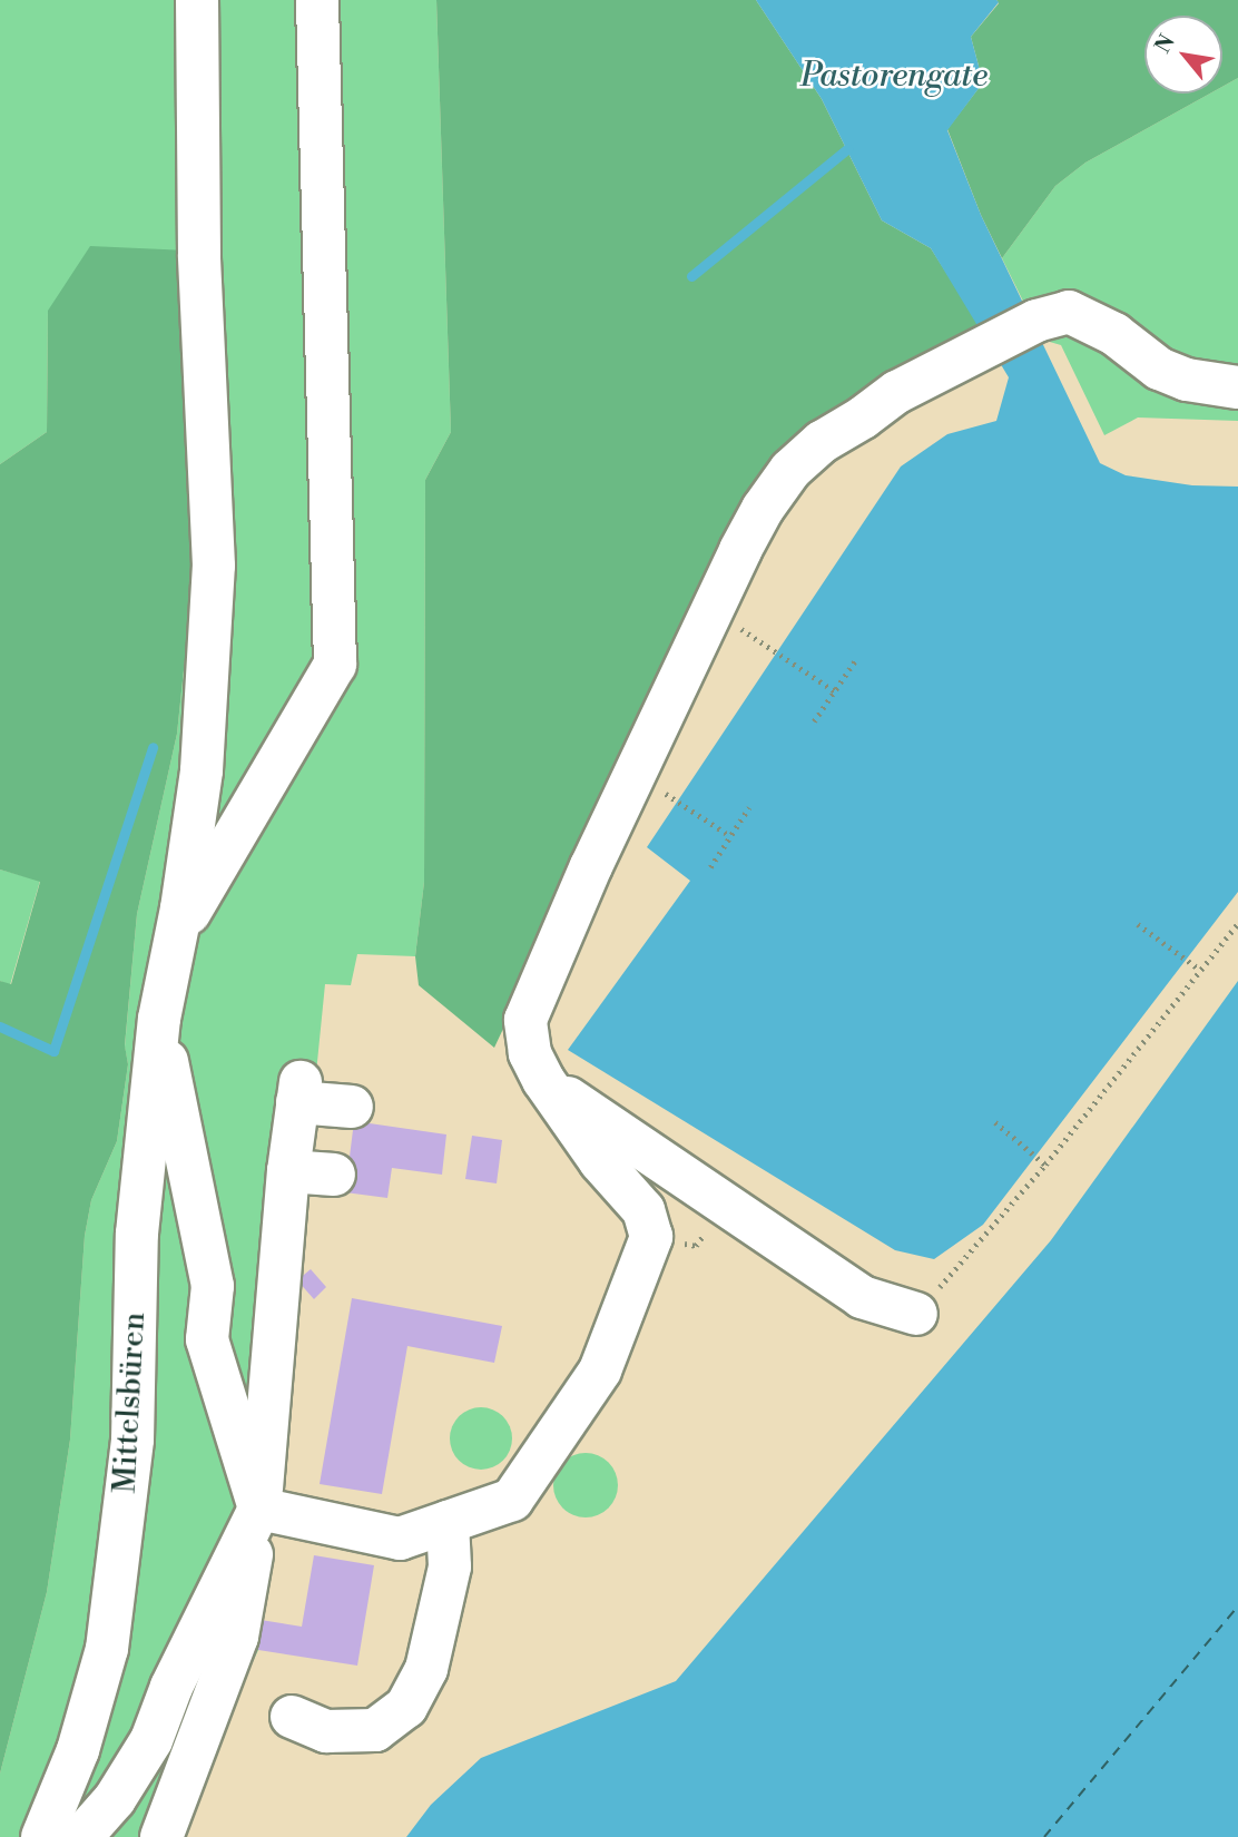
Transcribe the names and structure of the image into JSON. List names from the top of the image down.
{
  "streets": {
    "street": ["Mittelsbüren"]
  },
  "water": ["Pastorengate"],
  "north": "top left"
}
